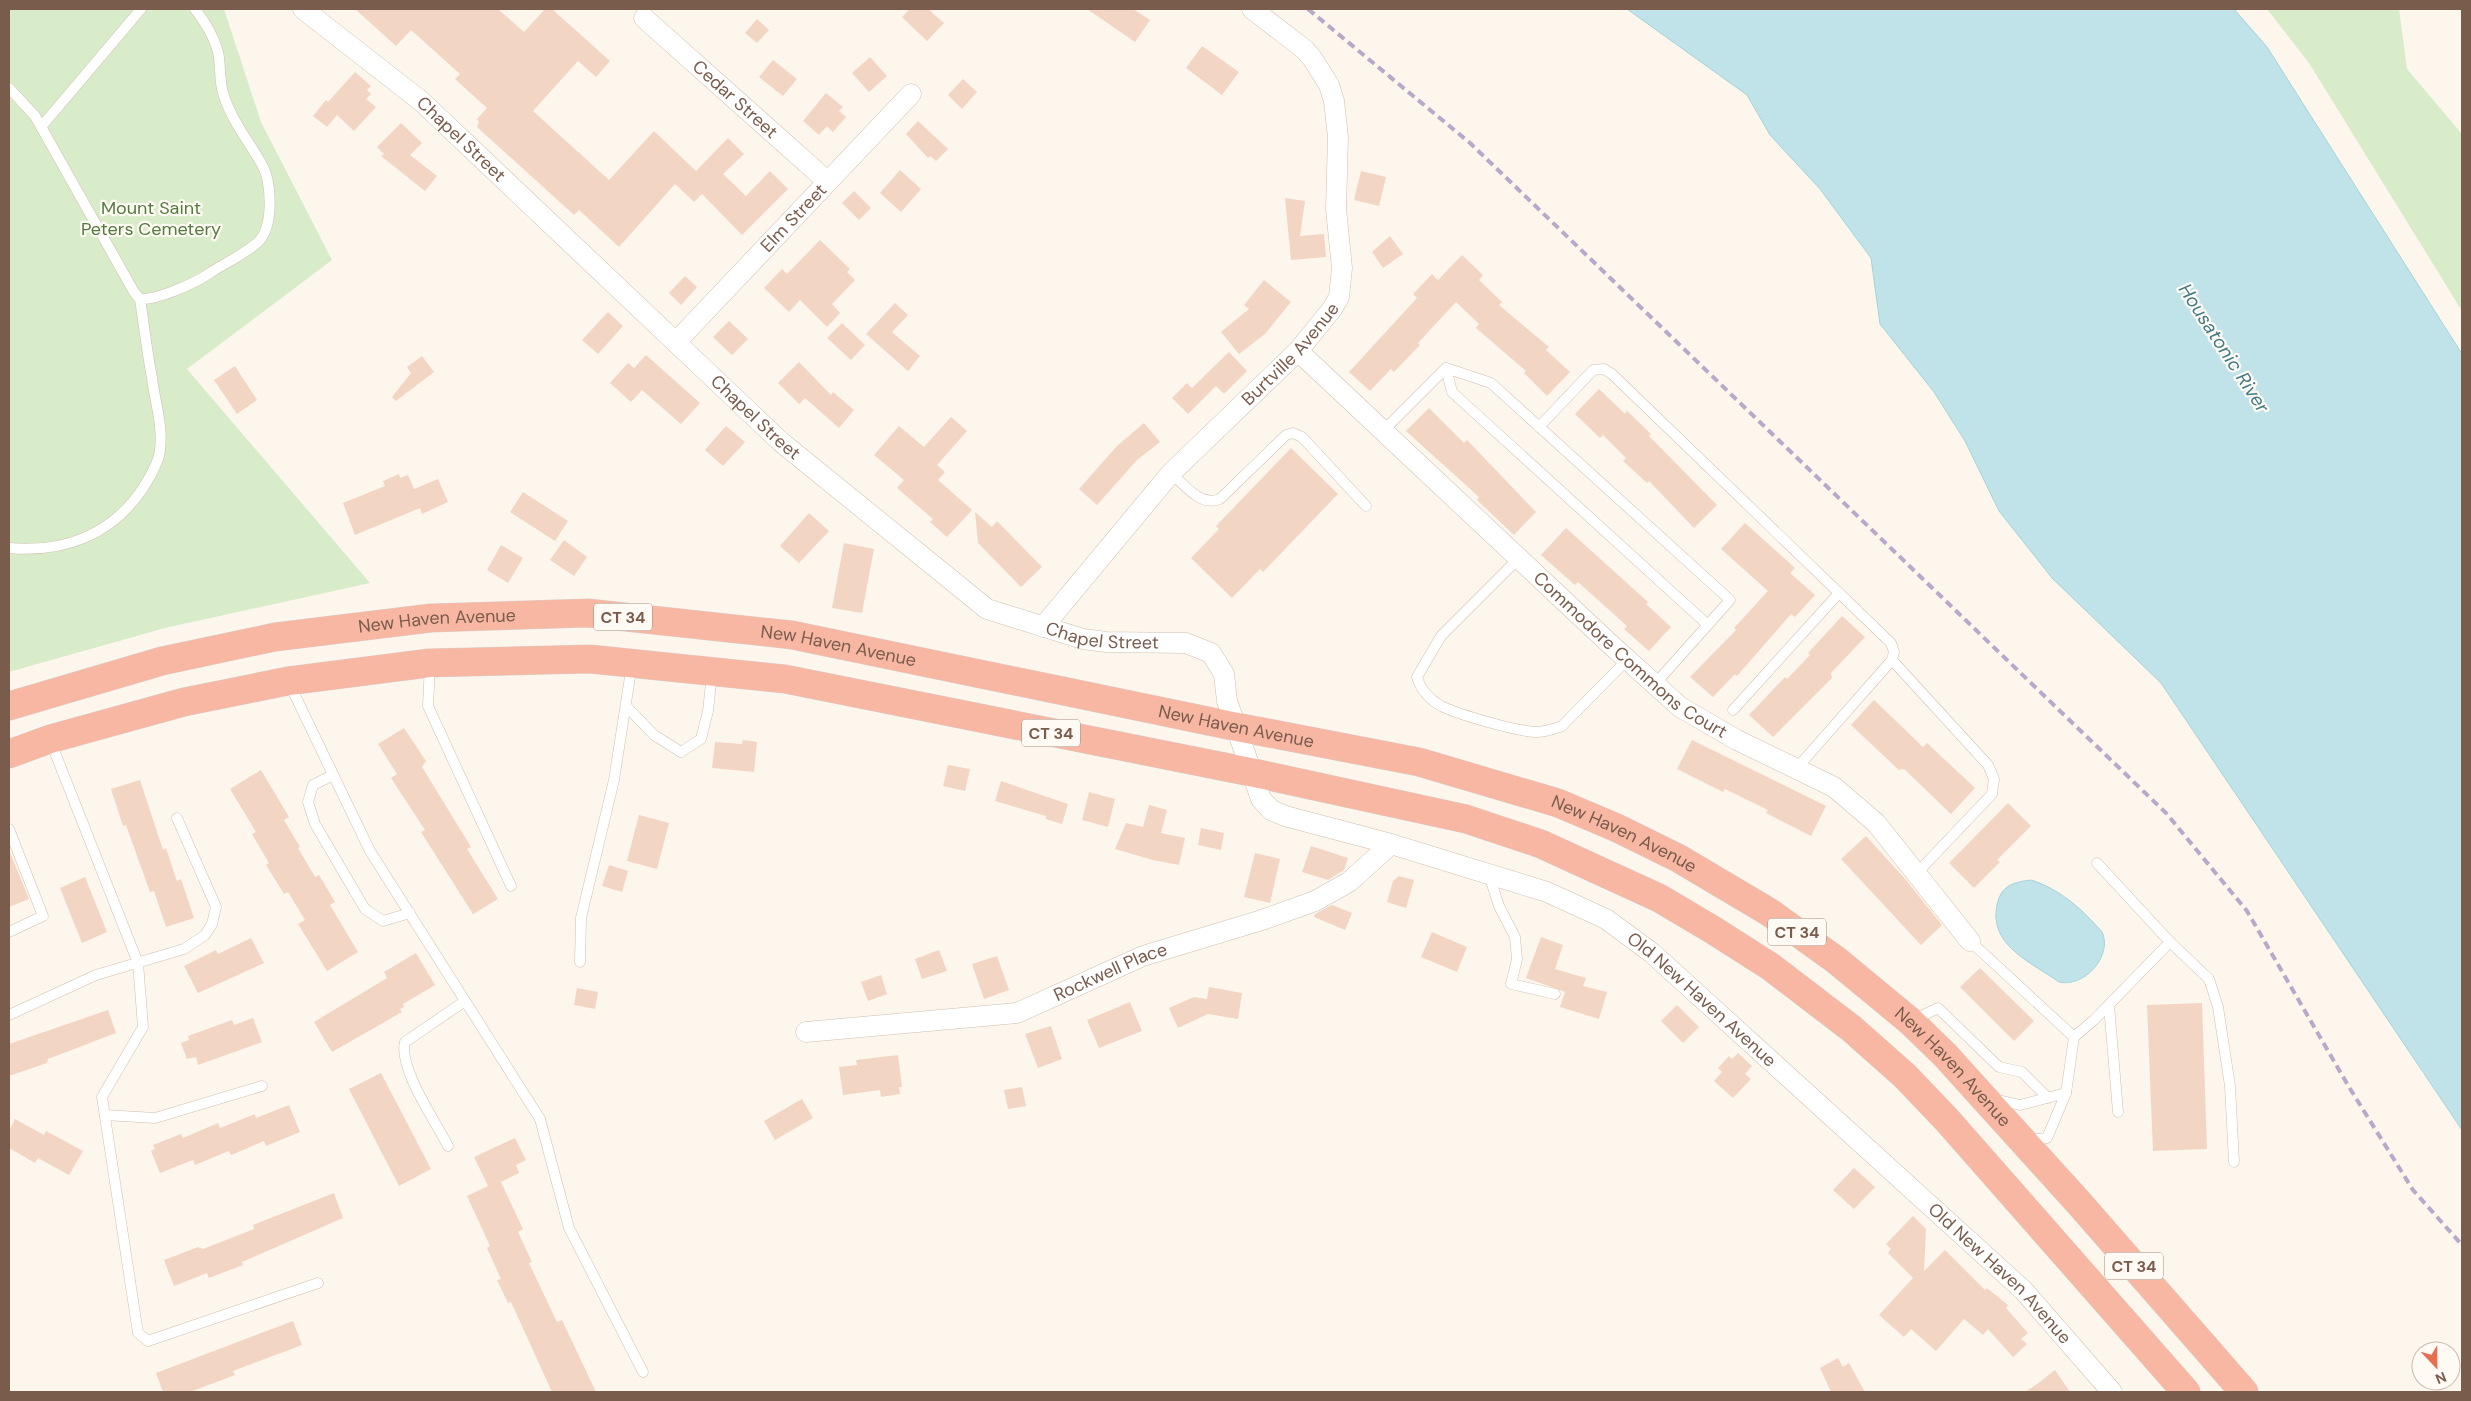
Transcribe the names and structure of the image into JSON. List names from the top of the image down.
{
  "streets": {
    "highway": ["CT 34", "New Haven Avenue"],
    "street": [
      "Cedar Street",
      "Chapel Street",
      "Elm Street",
      "Burtville Avenue",
      "Commodore Commons Court",
      "Rockwell Place",
      "Old New Haven Avenue"
    ]
  },
  "crossings": [
    ["Cedar Street", "Elm Street"],
    ["Chapel Street", "Elm Street"],
    ["Chapel Street", "Burtville Avenue"],
    ["Chapel Street", "New Haven Avenue"],
    ["Chapel Street", "Old New Haven Avenue"],
    ["Burtville Avenue", "Commodore Commons Court"],
    ["CT 34", "Old New Haven Avenue"],
    ["New Haven Avenue", "Old New Haven Avenue"],
    ["Rockwell Place", "Old New Haven Avenue"]
  ],
  "water": ["Housatonic River"],
  "parks": ["Mount Saint Peters Cemetery"],
  "north": "bottom"
}
